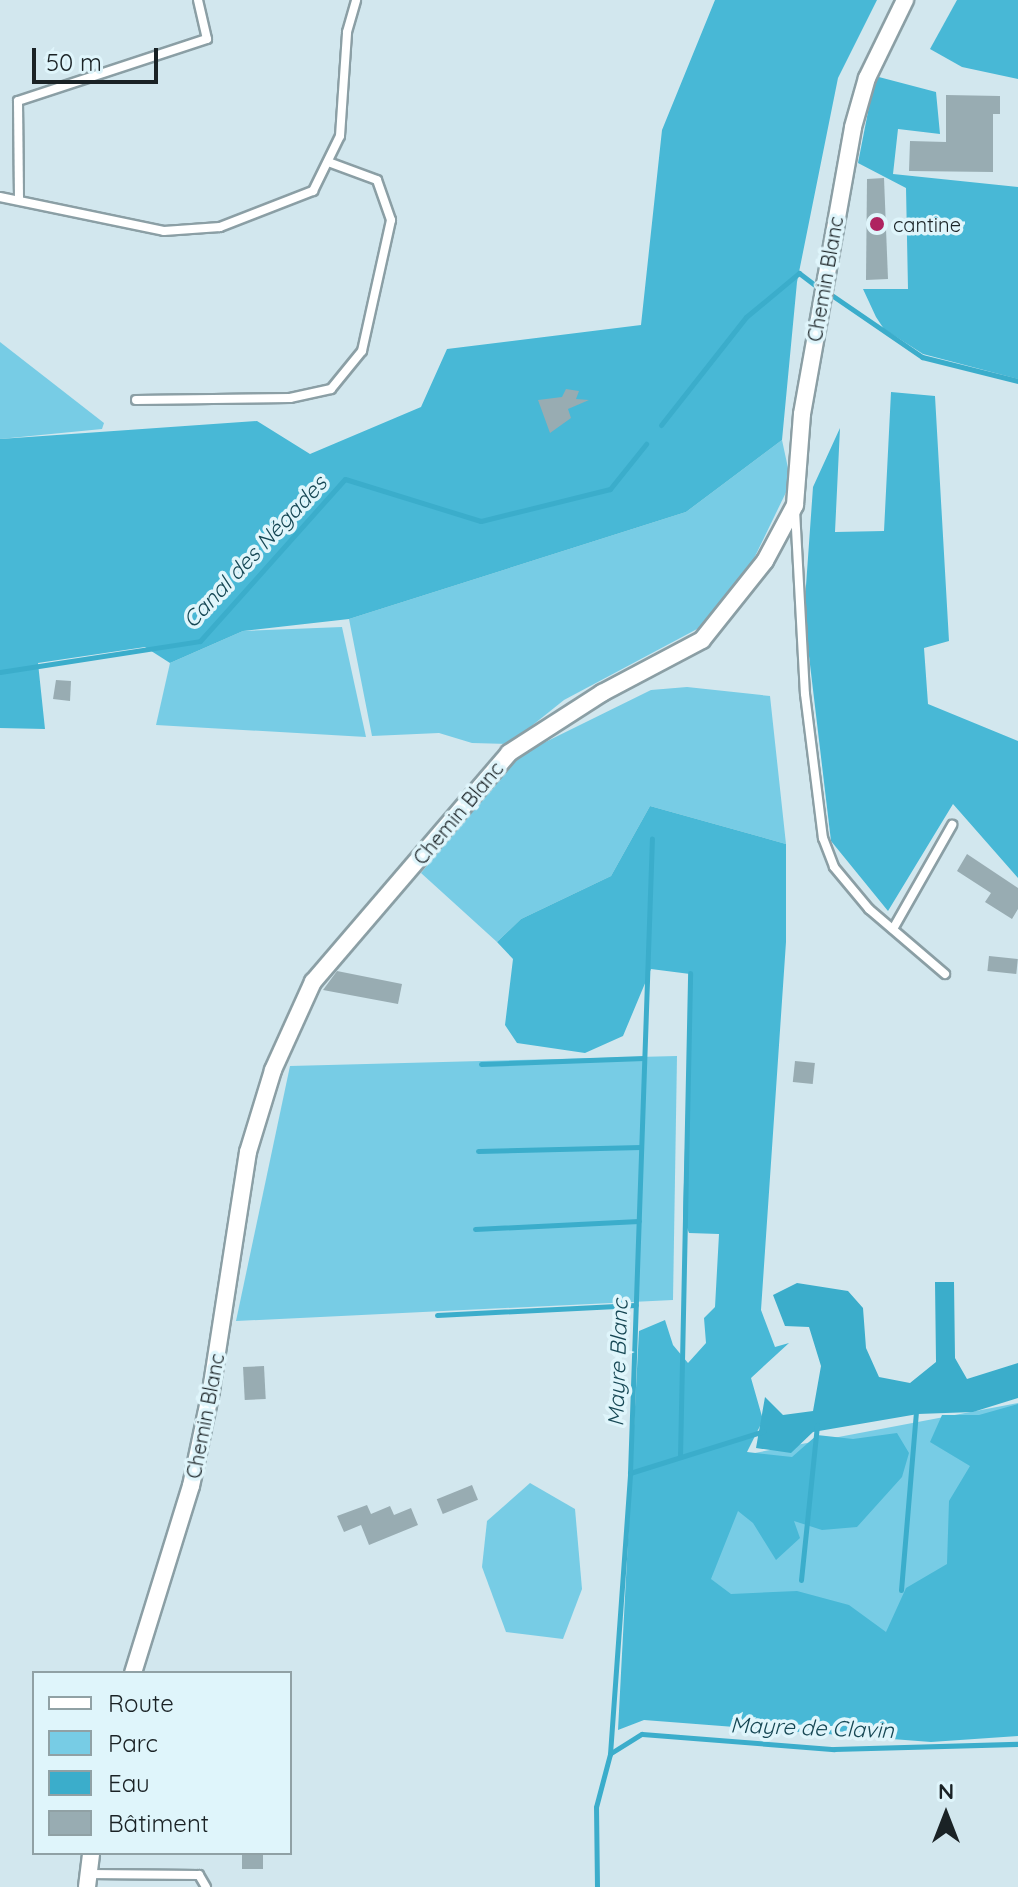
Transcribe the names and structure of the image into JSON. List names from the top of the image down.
{
  "streets": {
    "street": ["Chemin Blanc"]
  },
  "water": ["Canal des Négades", "Mayre Blanc", "Mayre de Clavin"],
  "places": ["cantine"],
  "legend": [
    "Route",
    "Parc",
    "Eau",
    "Bâtiment"
  ],
  "scale_bar": "50 m",
  "north": "top"
}
